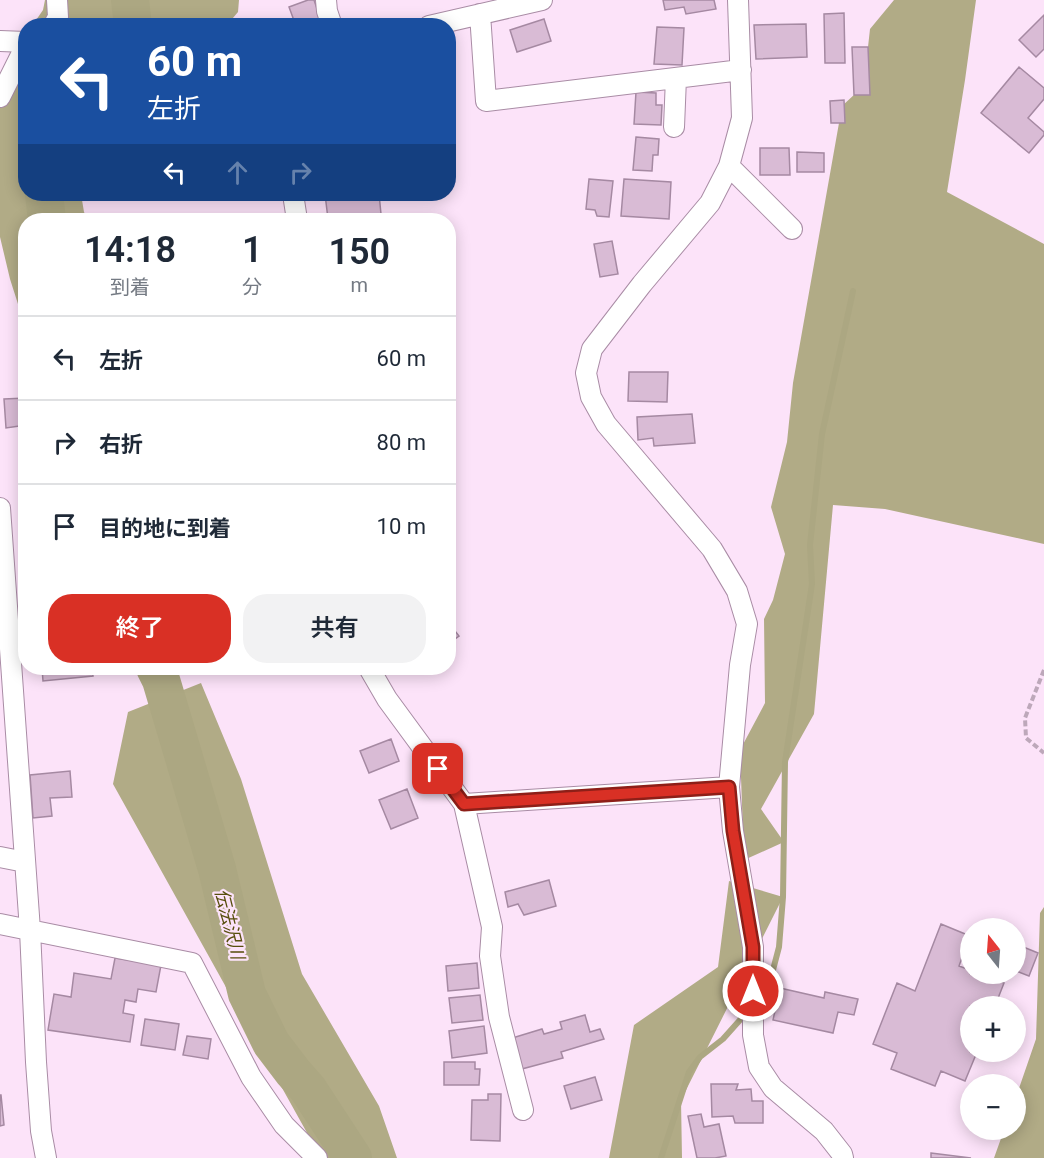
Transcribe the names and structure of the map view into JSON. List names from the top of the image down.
{
  "water": ["伝法沢川"],
  "north": "top",
  "page": {
    "turn": ["60 m", "左折"],
    "eta": [
      "14:18",
      "到着",
      "1",
      "分",
      "150",
      "m"
    ],
    "list": [
      {
        "name": "左折",
        "value": "60 m"
      },
      {
        "name": "右折",
        "value": "80 m"
      },
      {
        "name": "目的地に到着",
        "value": "10 m"
      }
    ],
    "buttons": ["終了", "共有"],
    "map_buttons": ["+", "−"]
  }
}
